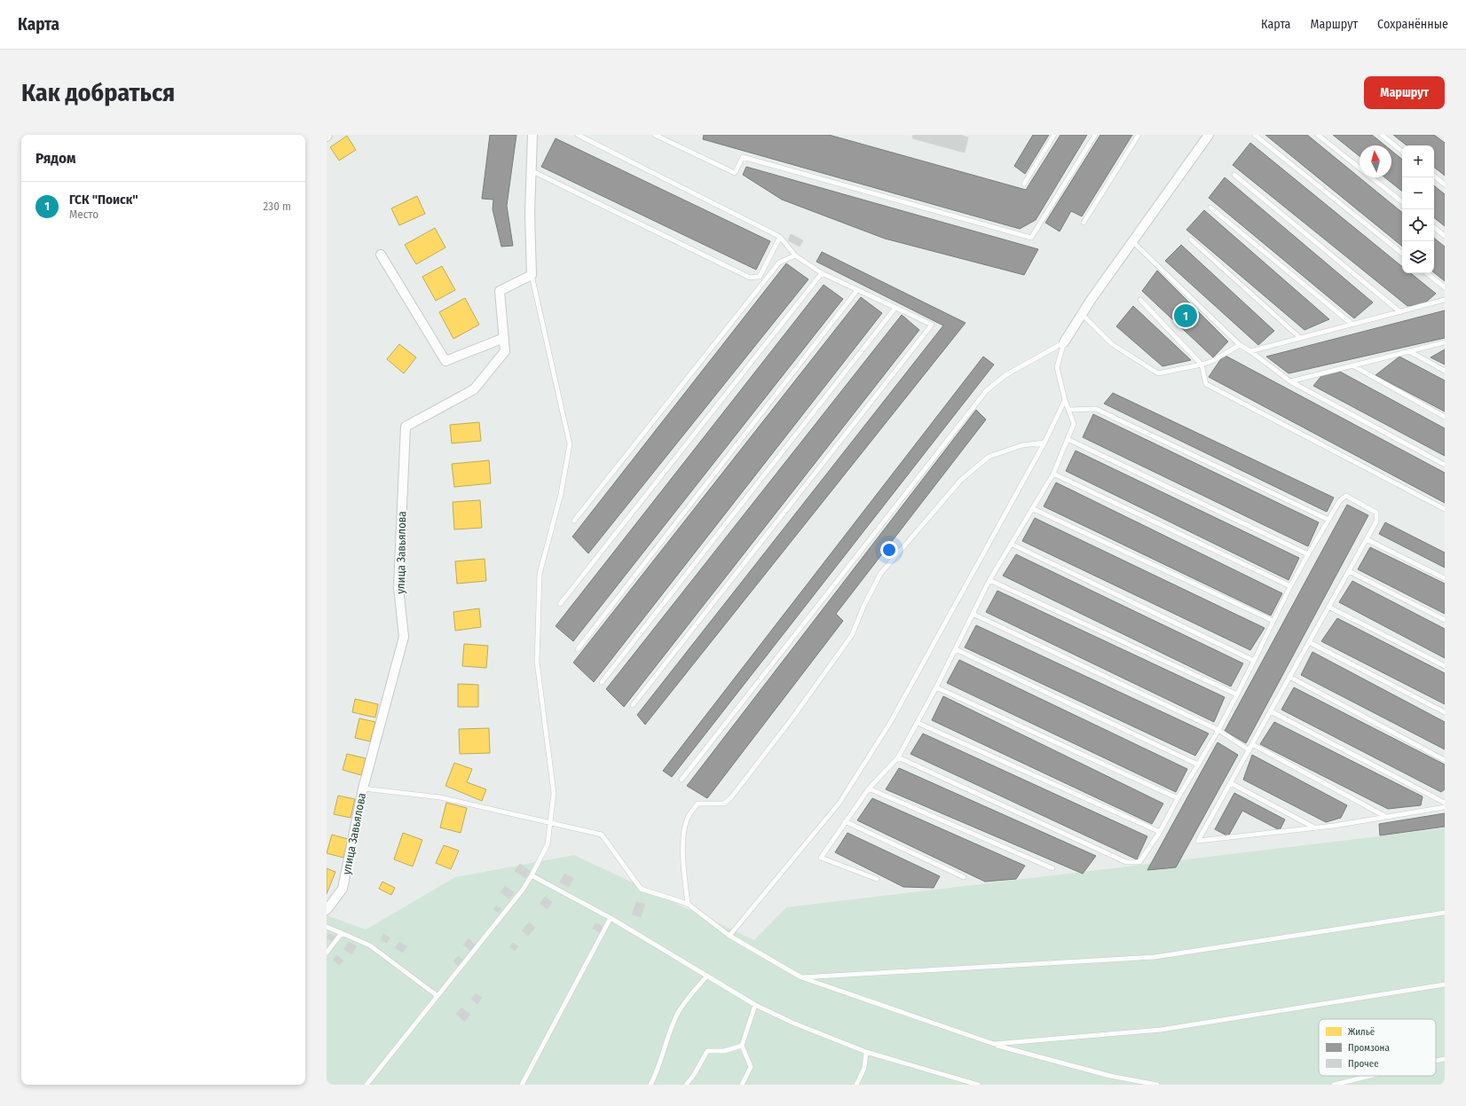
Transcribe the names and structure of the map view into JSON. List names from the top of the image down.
{
  "streets": {
    "street": ["улица Завьялова"]
  },
  "legend": ["Жильё", "Промзона", "Прочее"],
  "north": "top",
  "page": {
    "header": "Карта",
    "nav": ["Карта", "Маршрут", "Сохранённые"],
    "buttons": "Маршрут",
    "title": "Как добраться",
    "heading": "Рядом",
    "map_buttons": ["+", "−"],
    "list": [
      {
        "mark": "1",
        "name": "ГСК \"Поиск\"",
        "note": "Место",
        "value": "230 m"
      }
    ],
    "pins": "1"
  }
}
